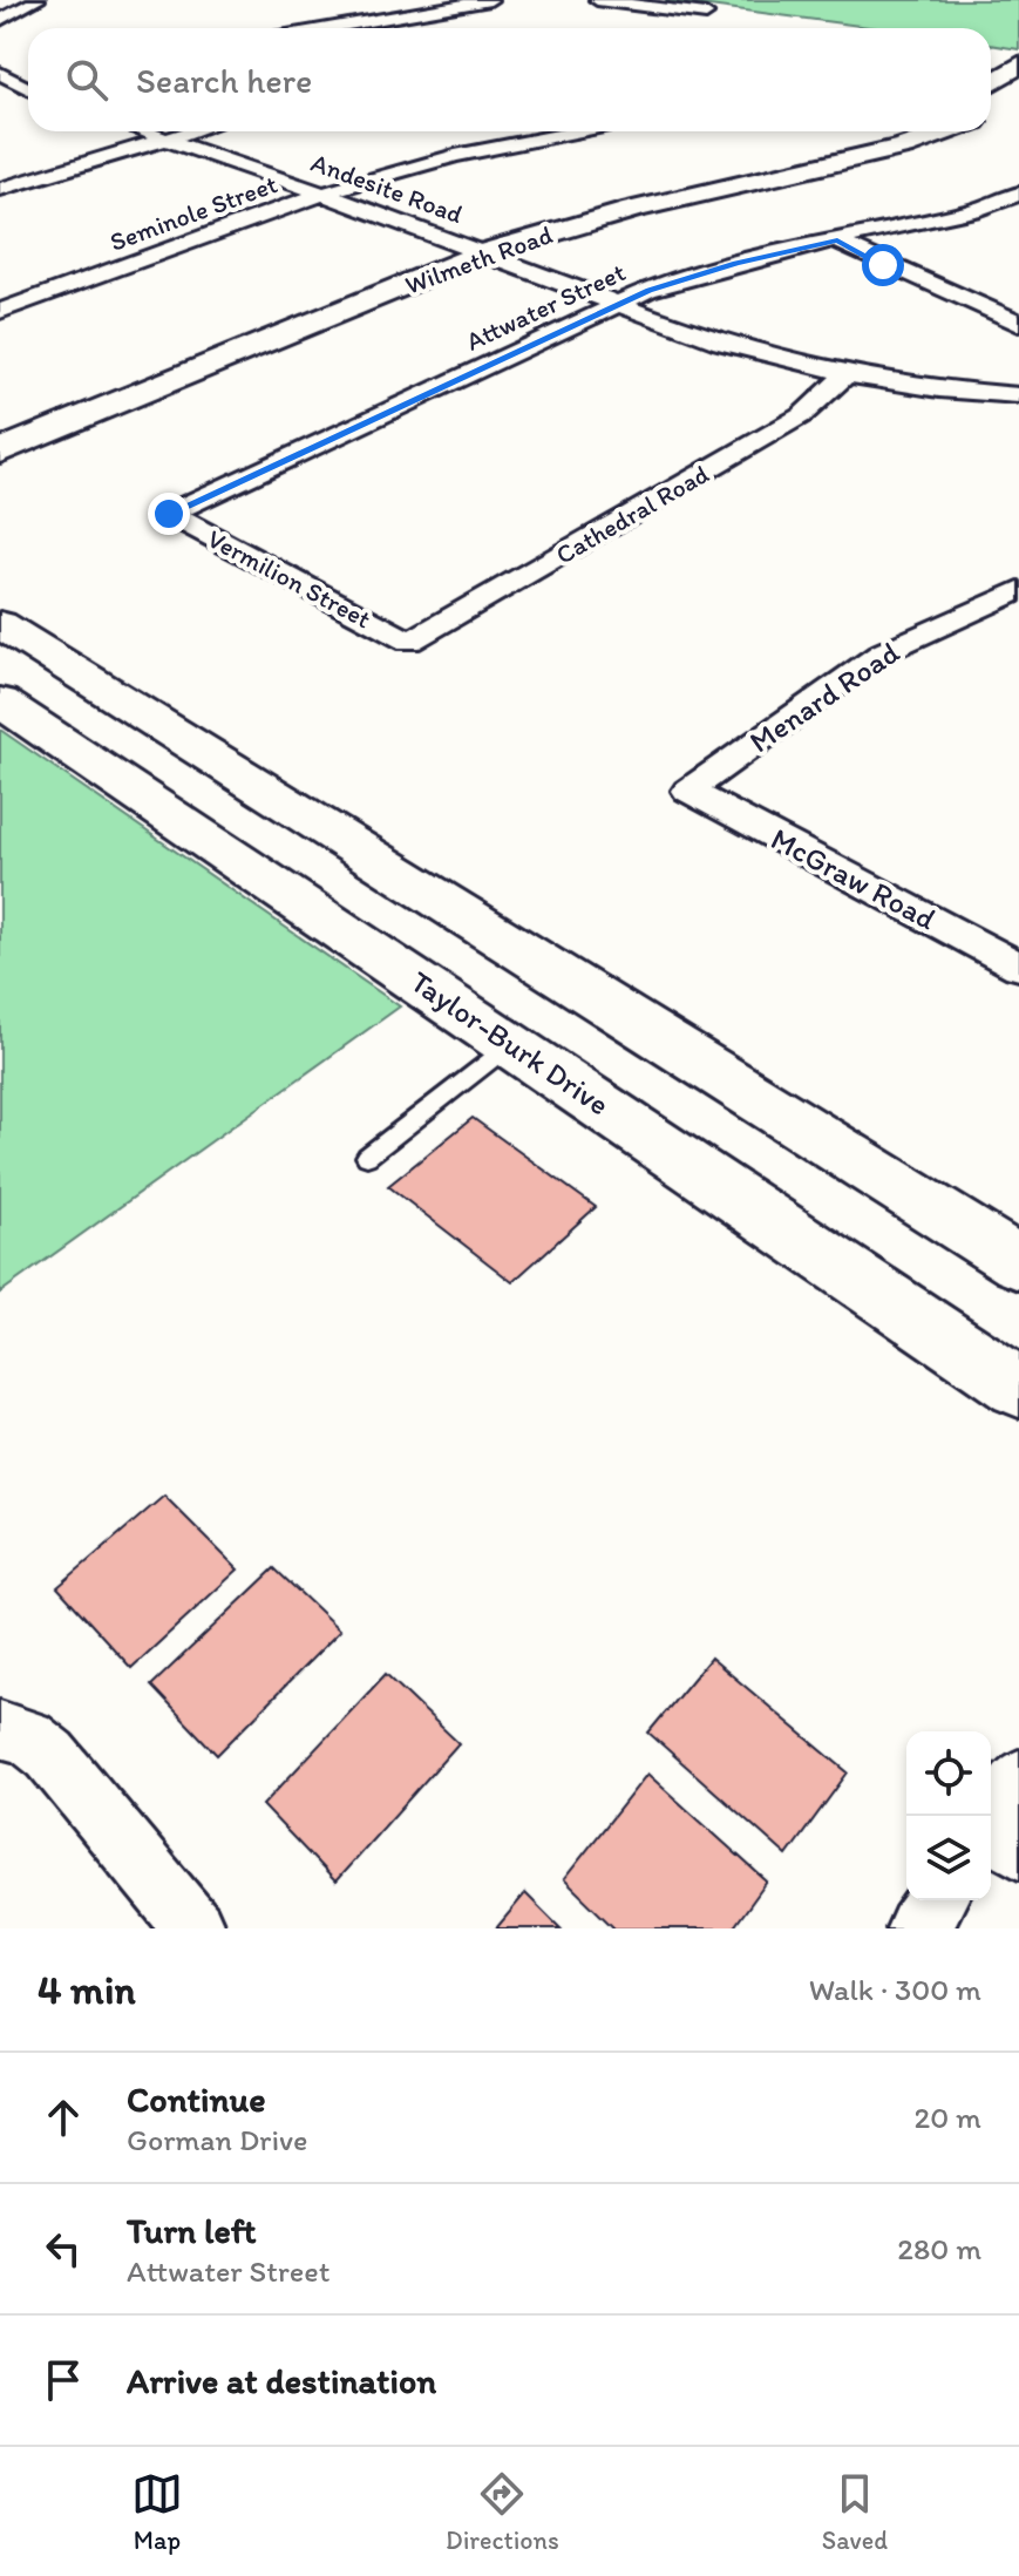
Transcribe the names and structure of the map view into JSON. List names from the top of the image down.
{
  "streets": {
    "street": [
      "Andesite Road",
      "Seminole Street",
      "Wilmeth Road",
      "Attwater Street",
      "Cathedral Road",
      "Vermilion Street",
      "Menard Road",
      "McGraw Road",
      "Taylor-Burk Drive"
    ]
  },
  "crossings": [
    ["Andesite Road", "Seminole Street"],
    ["Andesite Road", "Wilmeth Road"],
    ["Andesite Road", "Attwater Street"],
    ["Andesite Road", "Cathedral Road"],
    ["Attwater Street", "Vermilion Street"],
    ["Cathedral Road", "Vermilion Street"],
    ["Menard Road", "McGraw Road"]
  ],
  "page": {
    "search": "Search here",
    "heading": ["4 min", "Walk · 300 m"],
    "list": [
      ["Continue", "Gorman Drive", "20 m"],
      ["Turn left", "Attwater Street", "280 m"],
      "Arrive at destination"
    ],
    "nav": ["Map", "Directions", "Saved"]
  }
}
